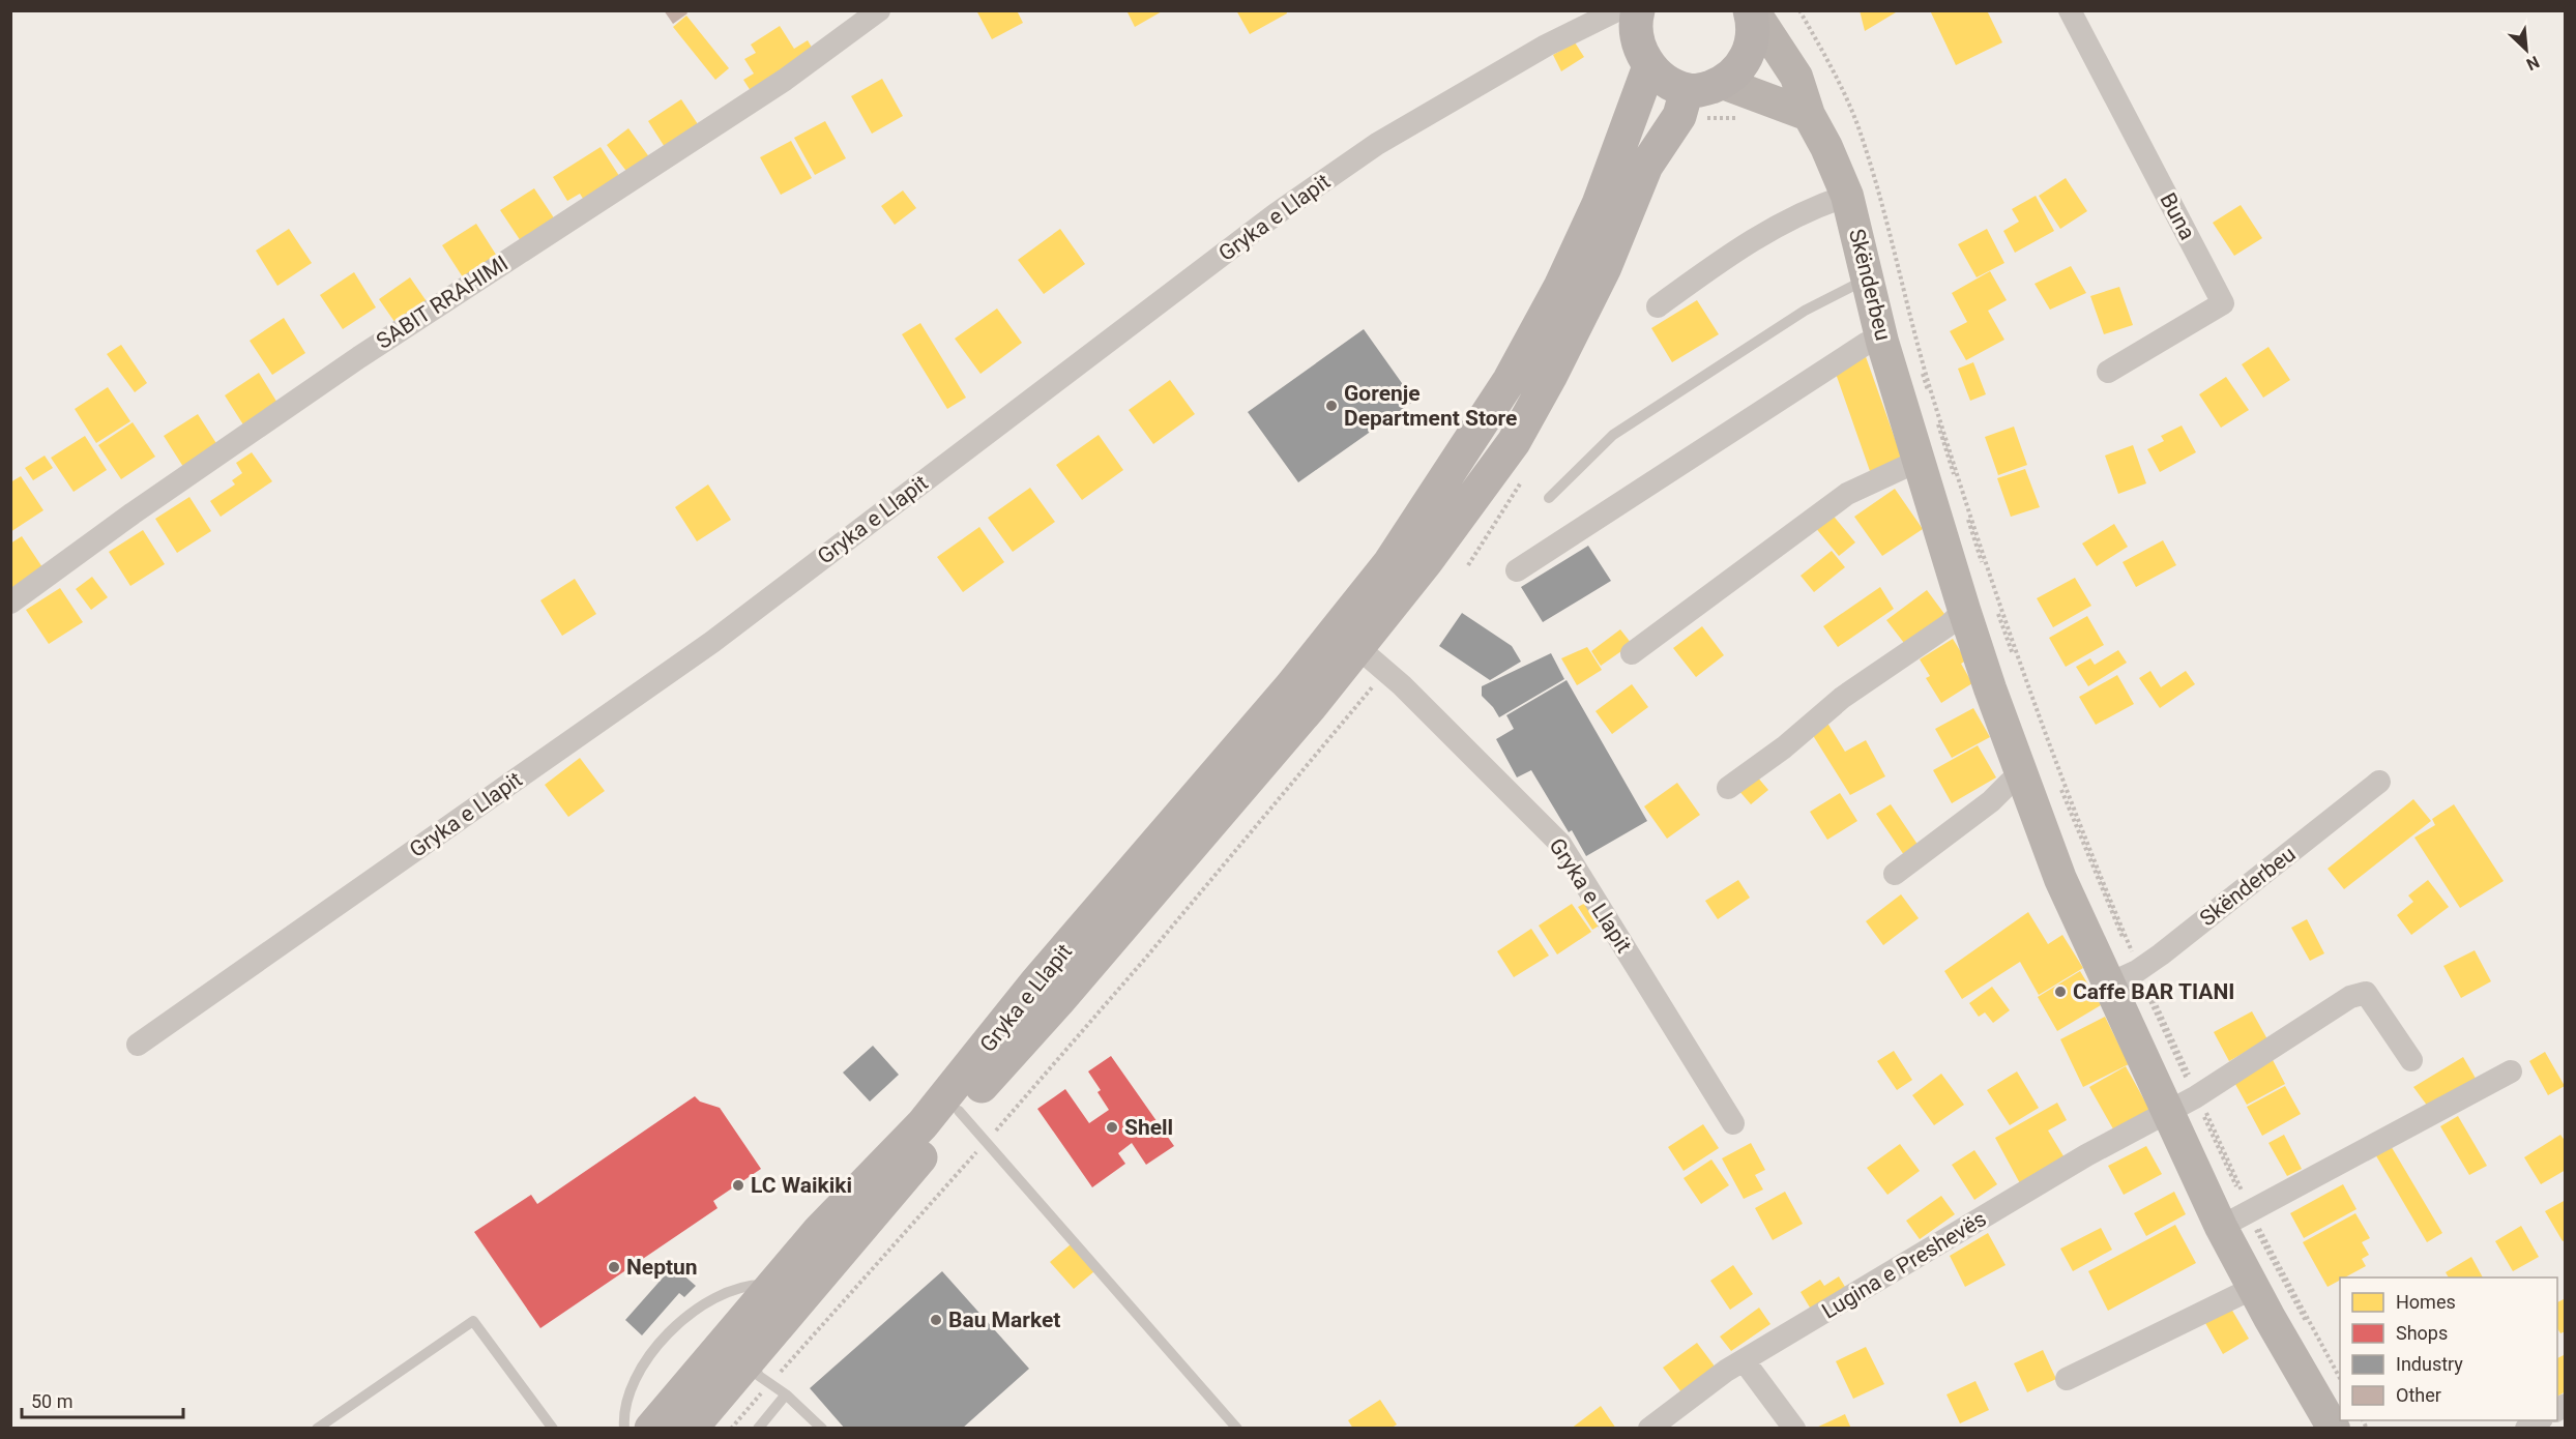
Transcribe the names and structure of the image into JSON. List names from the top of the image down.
{
  "streets": {
    "main road": ["Gryka e Llapit", "Skënderbeu"],
    "street": ["Buna", "SABIT RRAHIMI", "Lugina e Preshevës"]
  },
  "crossings": [
    ["Skënderbeu", "Lugina e Preshevës"]
  ],
  "places": [
    "Gorenje Department Store",
    "Caffe BAR TIANI",
    "Shell",
    "LC Waikiki",
    "Neptun",
    "Bau Market"
  ],
  "legend": [
    "Homes",
    "Shops",
    "Industry",
    "Other"
  ],
  "scale_bar": "50 m",
  "north": "bottom right"
}
